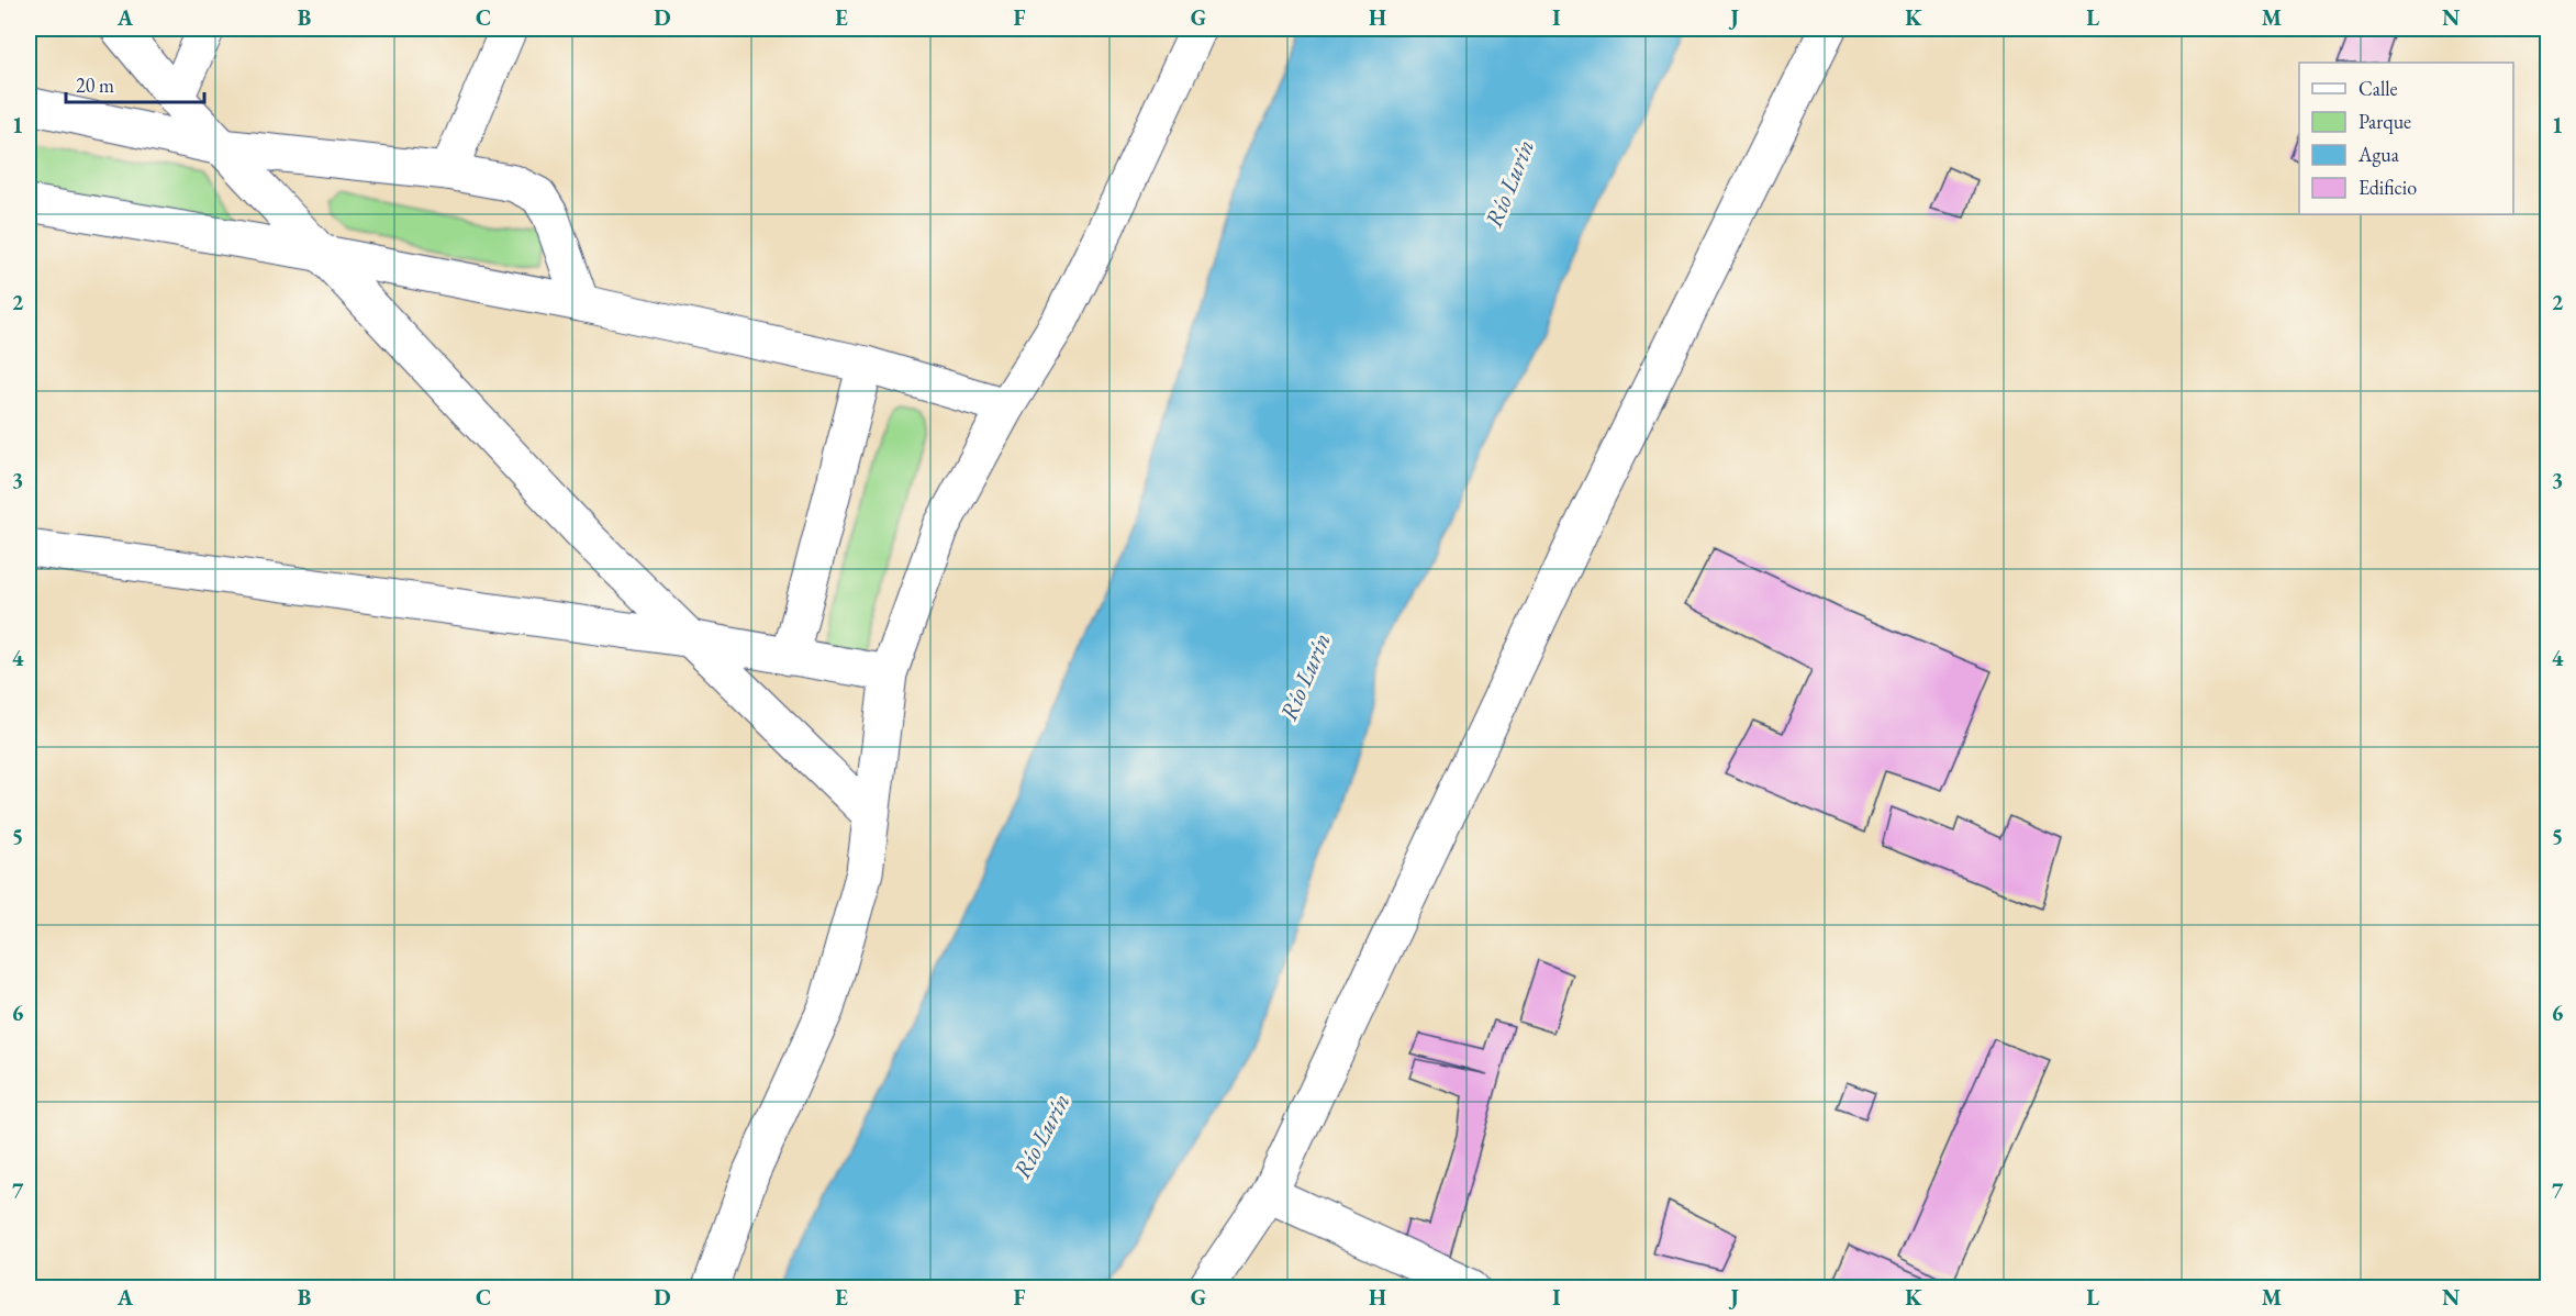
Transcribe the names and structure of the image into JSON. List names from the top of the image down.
{
  "water": ["Río Lurín"],
  "legend": [
    "Calle",
    "Parque",
    "Agua",
    "Edificio"
  ],
  "scale_bar": "20 m",
  "grid": {
    "columns": [
      "A",
      "B",
      "C",
      "D",
      "E",
      "F",
      "G",
      "H",
      "I",
      "J",
      "K",
      "L",
      "M",
      "N"
    ],
    "rows": [
      "1",
      "2",
      "3",
      "4",
      "5",
      "6",
      "7"
    ]
  }
}
